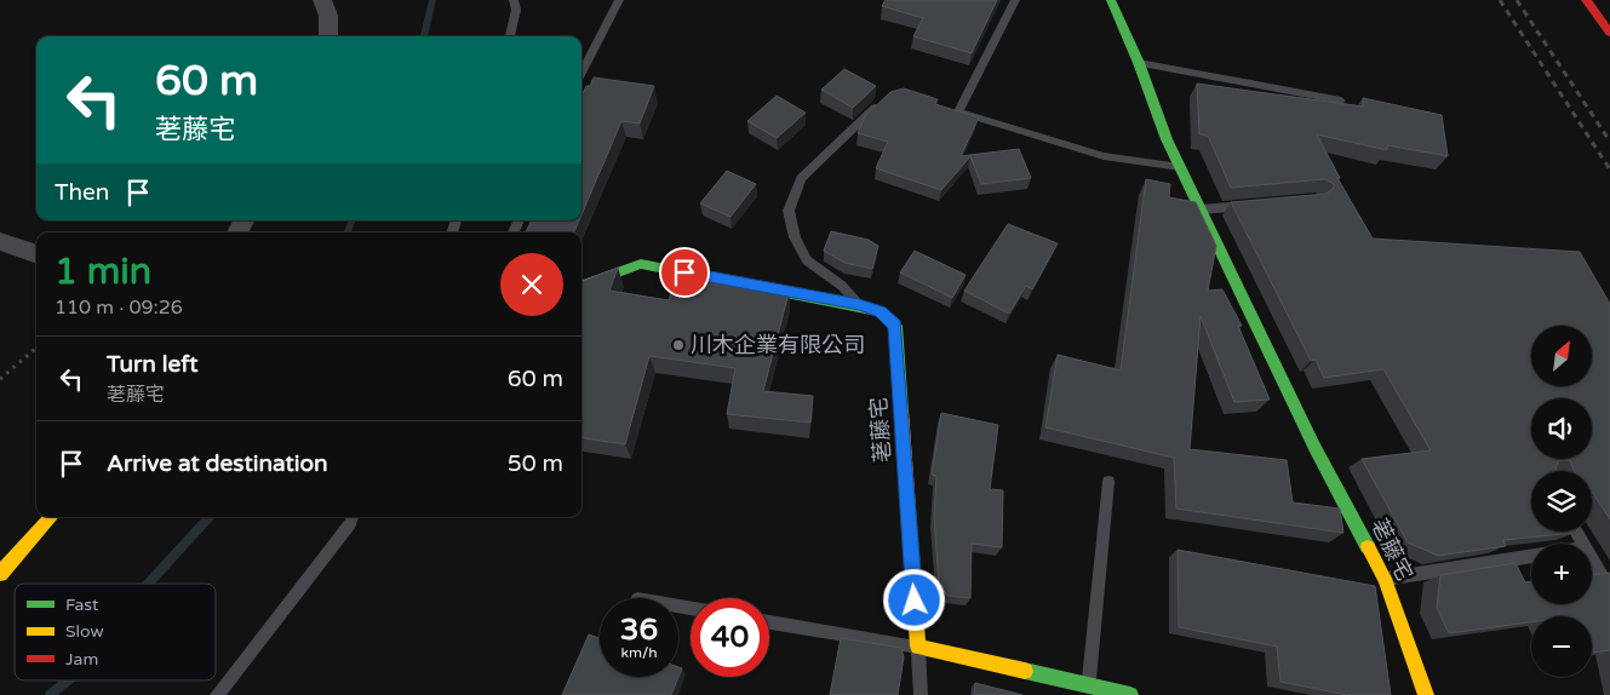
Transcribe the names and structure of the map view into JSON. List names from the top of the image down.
{
  "streets": {
    "street": ["荖藤宅"]
  },
  "places": ["川木企業有限公司"],
  "legend": ["Fast", "Slow", "Jam"],
  "north": "top right",
  "page": {
    "turn": ["60 m", "荖藤宅"],
    "then": "Then",
    "heading": ["1 min", "110 m · 09:26"],
    "map_buttons": ["+", "−"],
    "list": [
      {
        "name": "Turn left",
        "note": "荖藤宅",
        "value": "60 m"
      },
      {
        "name": "Arrive at destination",
        "value": "50 m"
      }
    ],
    "speed": "36 km/h",
    "limit": "40"
  }
}
